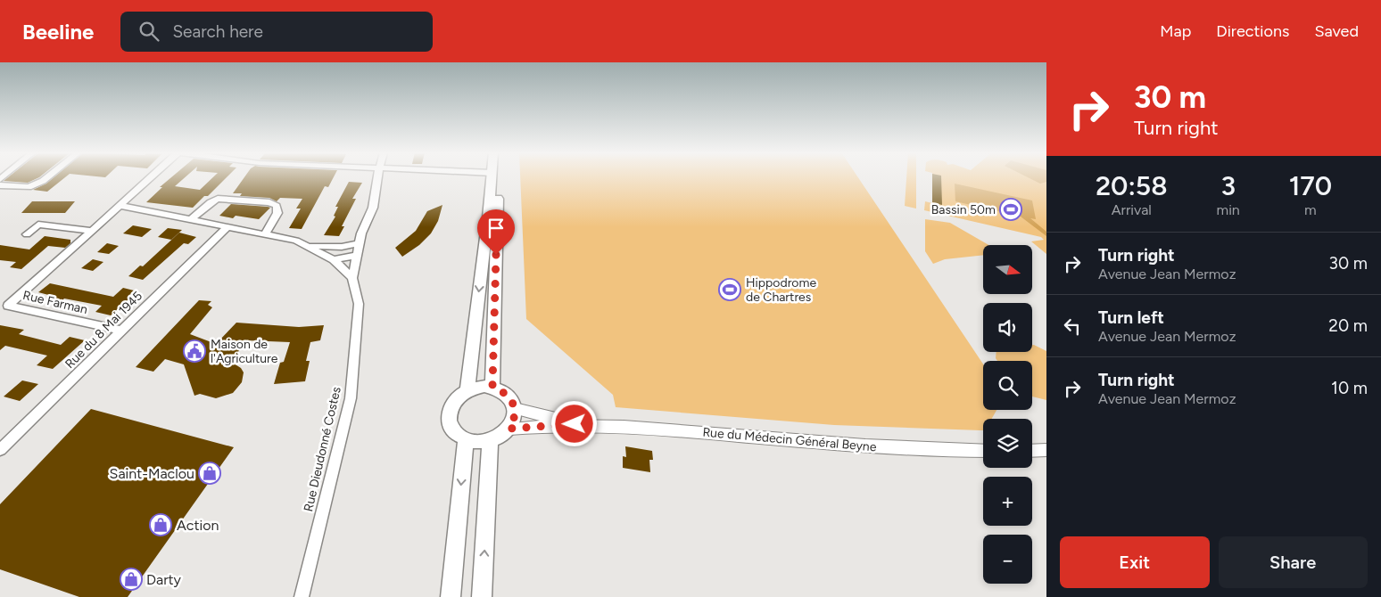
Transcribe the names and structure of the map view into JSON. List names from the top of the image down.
{
  "streets": {
    "street": [
      "Rue Farman",
      "Rue du 8 Mai 1945",
      "Rue du Médecin Général Beyne",
      "Rue Dieudonné Costes"
    ]
  },
  "crossings": [
    ["Rue Farman", "Rue du 8 Mai 1945"]
  ],
  "places": {
    "sports": ["Bassin 50m", "Hippodrome de Chartres"],
    "public building": ["Maison de l'Agriculture"],
    "shop": ["Saint-Maclou", "Action", "Darty"]
  },
  "north": "right",
  "page": {
    "header": "Beeline",
    "search": "Search here",
    "nav": ["Map", "Directions", "Saved"],
    "turn": ["30 m", "Turn right"],
    "eta": [
      "20:58",
      "Arrival",
      "3",
      "min",
      "170",
      "m"
    ],
    "list": [
      {
        "name": "Turn right",
        "note": "Avenue Jean Mermoz",
        "value": "30 m"
      },
      {
        "name": "Turn left",
        "note": "Avenue Jean Mermoz",
        "value": "20 m"
      },
      {
        "name": "Turn right",
        "note": "Avenue Jean Mermoz",
        "value": "10 m"
      }
    ],
    "map_buttons": ["+", "−"],
    "buttons": ["Exit", "Share"]
  }
}
